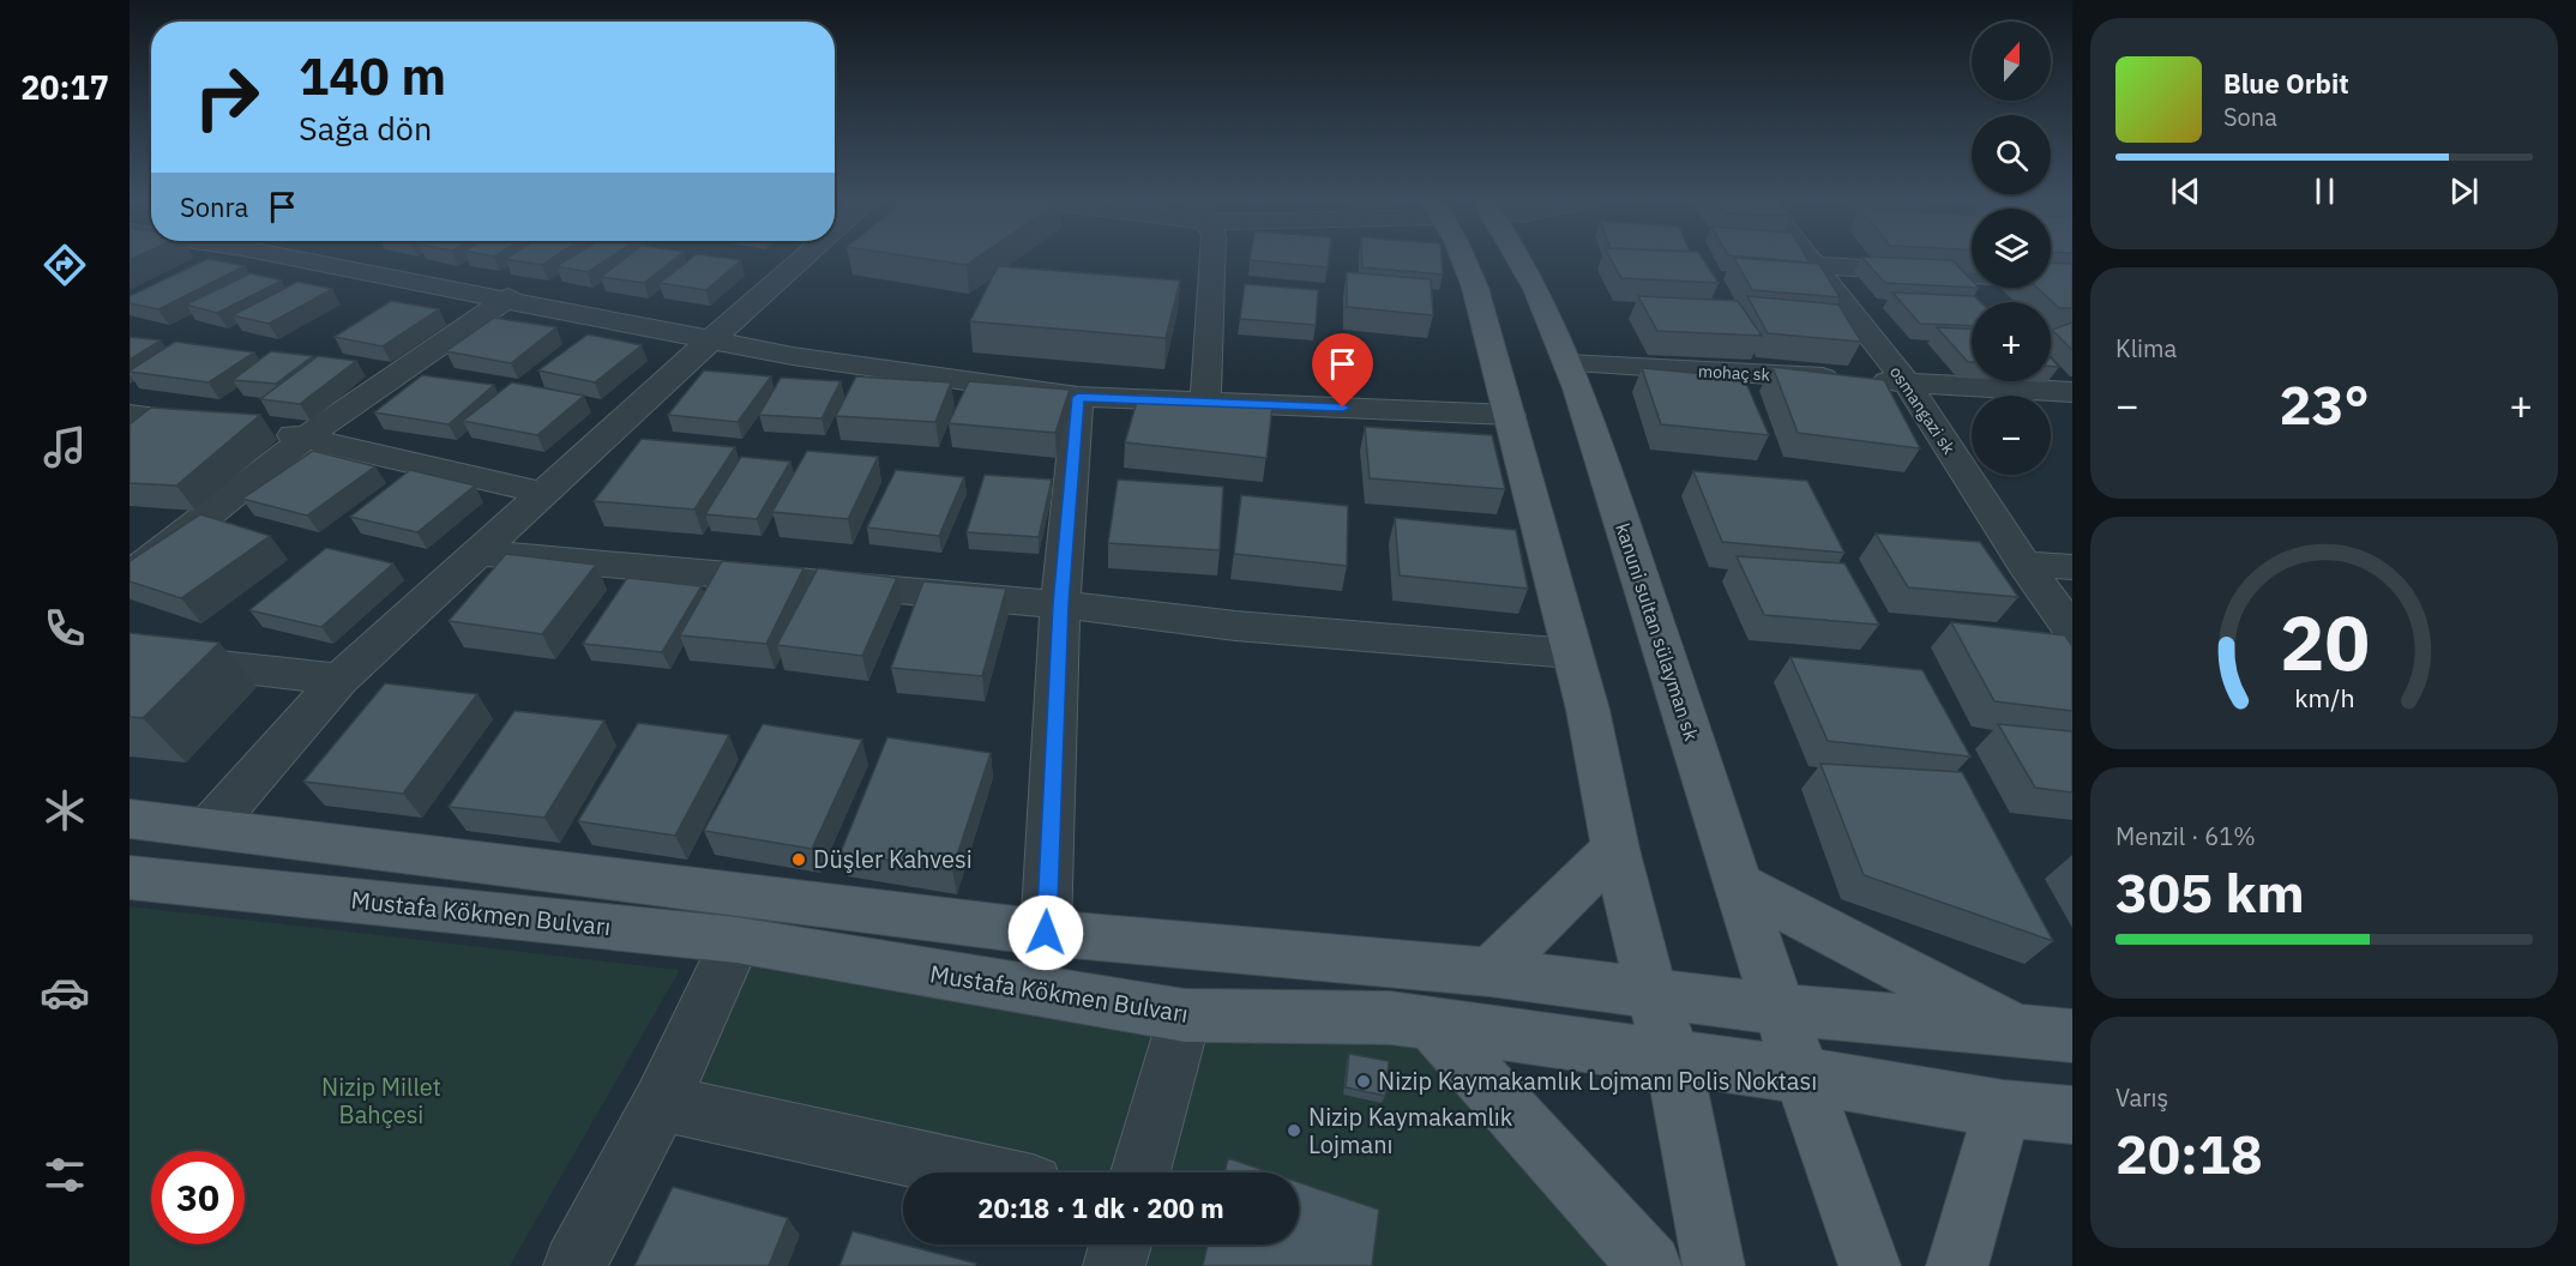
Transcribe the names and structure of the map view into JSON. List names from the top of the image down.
{
  "streets": {
    "main road": ["kanuni sultan sülayman sk", "Mustafa Kökmen Bulvarı"],
    "street": ["mohaç sk", "osmangazi sk"]
  },
  "crossings": [
    ["mohaç sk", "osmangazi sk"],
    ["mohaç sk", "kanuni sultan sülayman sk"],
    ["kanuni sultan sülayman sk", "Mustafa Kökmen Bulvarı"]
  ],
  "parks": ["Nizip Millet Bahçesi"],
  "places": ["Düşler Kahvesi", "Nizip Kaymakamlık Lojmanı Polis Noktası", "Nizip Kaymakamlık Lojmanı"],
  "north": "top",
  "page": {
    "tabs": "20:17",
    "map_buttons": ["+", "−"],
    "turn": ["140 m", "Sağa dön"],
    "song": ["Blue Orbit", "Sona"],
    "then": "Sonra",
    "tile": [
      "Klima",
      ["Menzil · 61%", "305 km"],
      ["Varış", "20:18"]
    ],
    "heat": ["−", "23°", "+"],
    "limit": "30",
    "trip": "20:18 · 1 dk · 200 m",
    "gauge": ["20", "km/h"]
  }
}
